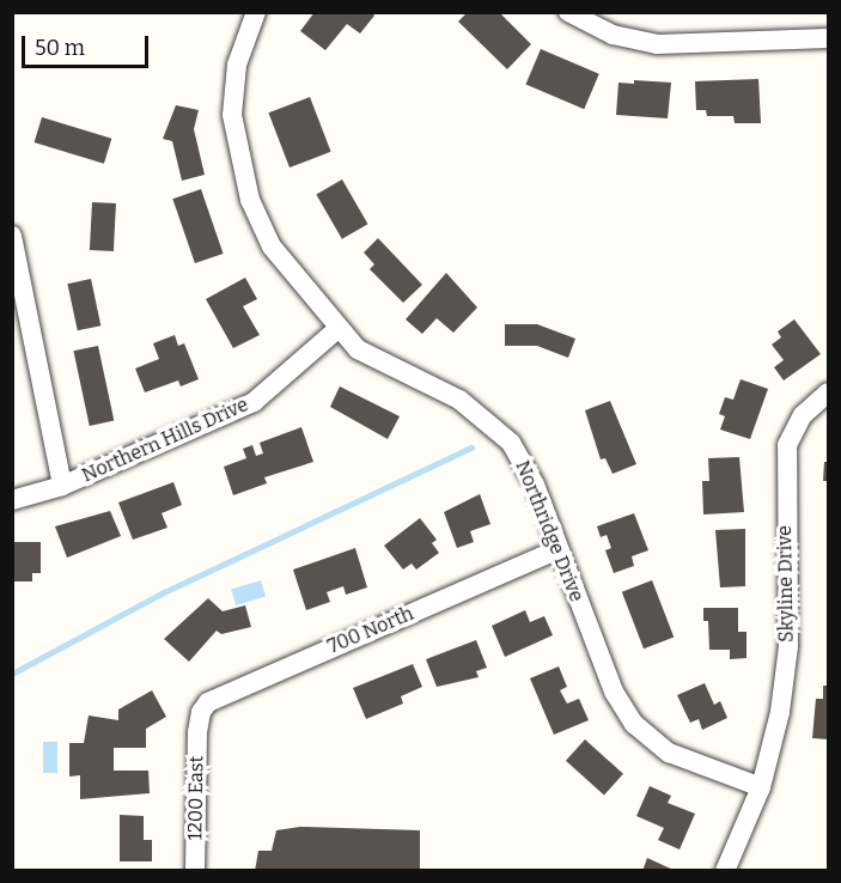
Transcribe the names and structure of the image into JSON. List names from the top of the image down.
{
  "streets": {
    "street": [
      "Northern Hills Drive",
      "Northridge Drive",
      "Skyline Drive",
      "700 North",
      "1200 East"
    ]
  },
  "crossings": [
    ["Northern Hills Drive", "Northridge Drive"],
    ["Northridge Drive", "Skyline Drive"],
    ["Northridge Drive", "700 North"],
    ["700 North", "1200 East"]
  ],
  "scale_bar": "50 m"
}
